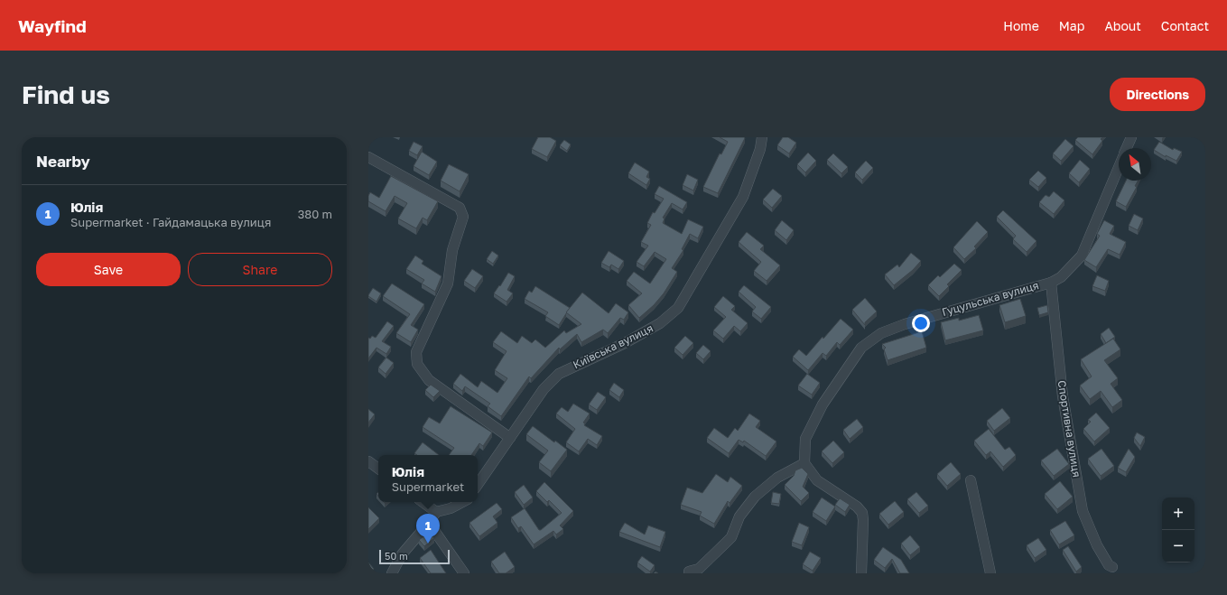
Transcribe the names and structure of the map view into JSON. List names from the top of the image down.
{
  "streets": {
    "street": ["Гуцульська вулиця", "Київська вулиця", "Спортивна вулиця"]
  },
  "crossings": [
    ["Гуцульська вулиця", "Спортивна вулиця"]
  ],
  "scale_bar": "50 m",
  "north": "top left",
  "page": {
    "header": "Wayfind",
    "nav": [
      "Home",
      "Map",
      "About",
      "Contact"
    ],
    "buttons": [
      "Directions",
      ["Save", "Share"]
    ],
    "title": "Find us",
    "heading": "Nearby",
    "list": [
      {
        "mark": "1",
        "name": "Юлія",
        "note": "Supermarket · Гайдамацька вулиця",
        "value": "380 m"
      }
    ],
    "popup": ["Юлія", "Supermarket"],
    "map_buttons": ["+", "−"],
    "pins": "1",
    "scale": "50 m"
  }
}
